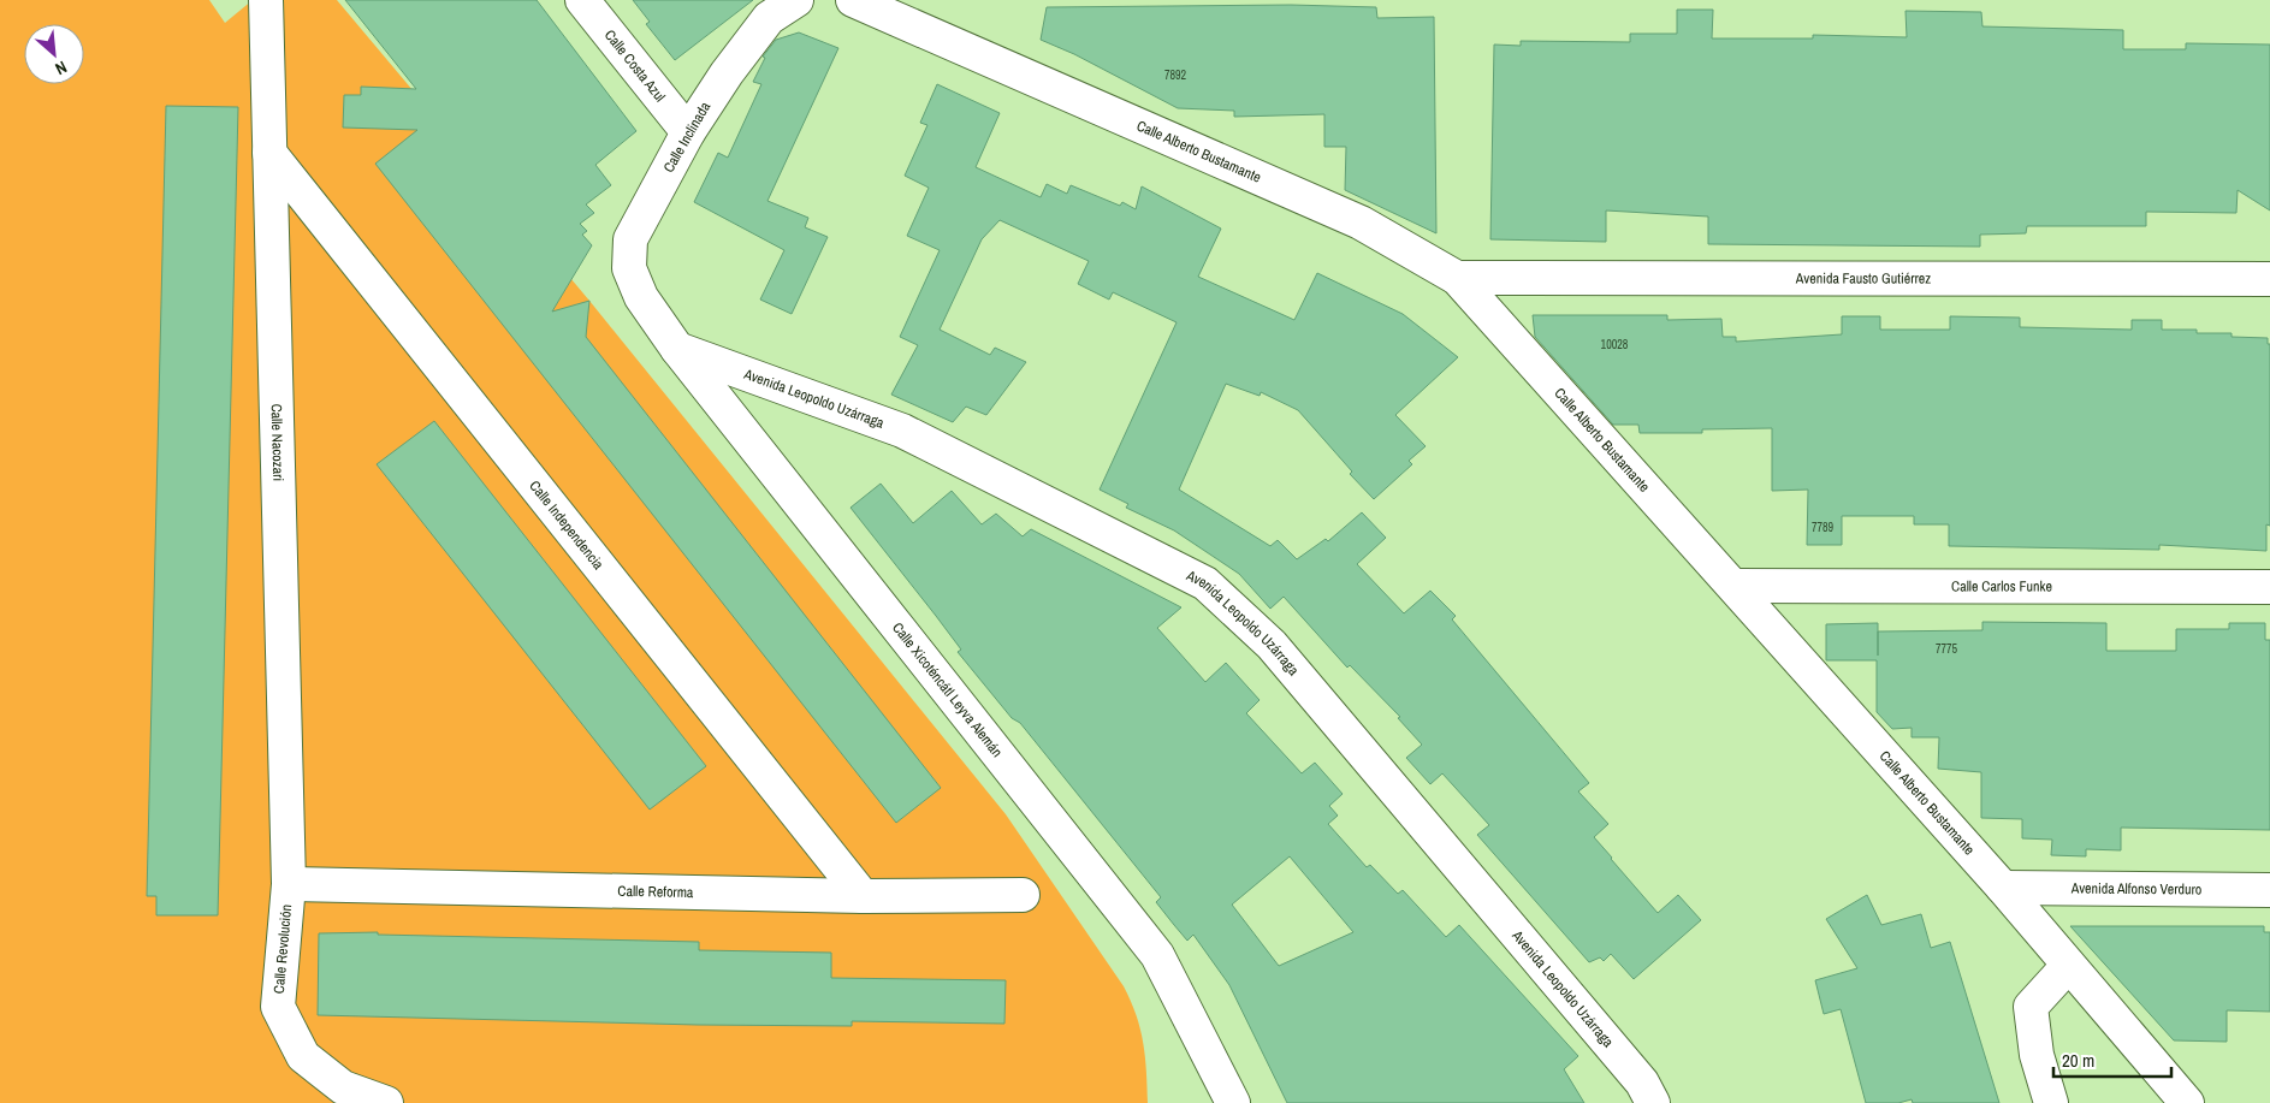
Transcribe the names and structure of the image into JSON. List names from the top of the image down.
{
  "streets": {
    "street": [
      "Calle Costa Azul",
      "Calle Inclinada",
      "Calle Alberto Bustamante",
      "Avenida Fausto Gutiérrez",
      "Avenida Leopoldo Uzárraga",
      "Calle Nacozari",
      "Calle Independencia",
      "Calle Carlos Funke",
      "Calle Xicoténcátl Leyva Alemán",
      "Avenida Alfonso Verduro",
      "Calle Reforma",
      "Calle Revolución"
    ]
  },
  "crossings": [
    ["Calle Costa Azul", "Calle Inclinada"],
    ["Calle Inclinada", "Calle Xicoténcátl Leyva Alemán"],
    ["Calle Alberto Bustamante", "Avenida Fausto Gutiérrez"],
    ["Calle Alberto Bustamante", "Calle Carlos Funke"],
    ["Calle Alberto Bustamante", "Avenida Alfonso Verduro"],
    ["Avenida Leopoldo Uzárraga", "Calle Xicoténcátl Leyva Alemán"],
    ["Calle Nacozari", "Calle Independencia"],
    ["Calle Nacozari", "Calle Reforma"],
    ["Calle Nacozari", "Calle Revolución"],
    ["Calle Independencia", "Calle Reforma"],
    ["Calle Reforma", "Calle Revolución"]
  ],
  "house_numbers": [
    "7892",
    "10028",
    "7789",
    "7775"
  ],
  "scale_bar": "20 m",
  "north": "bottom right"
}
